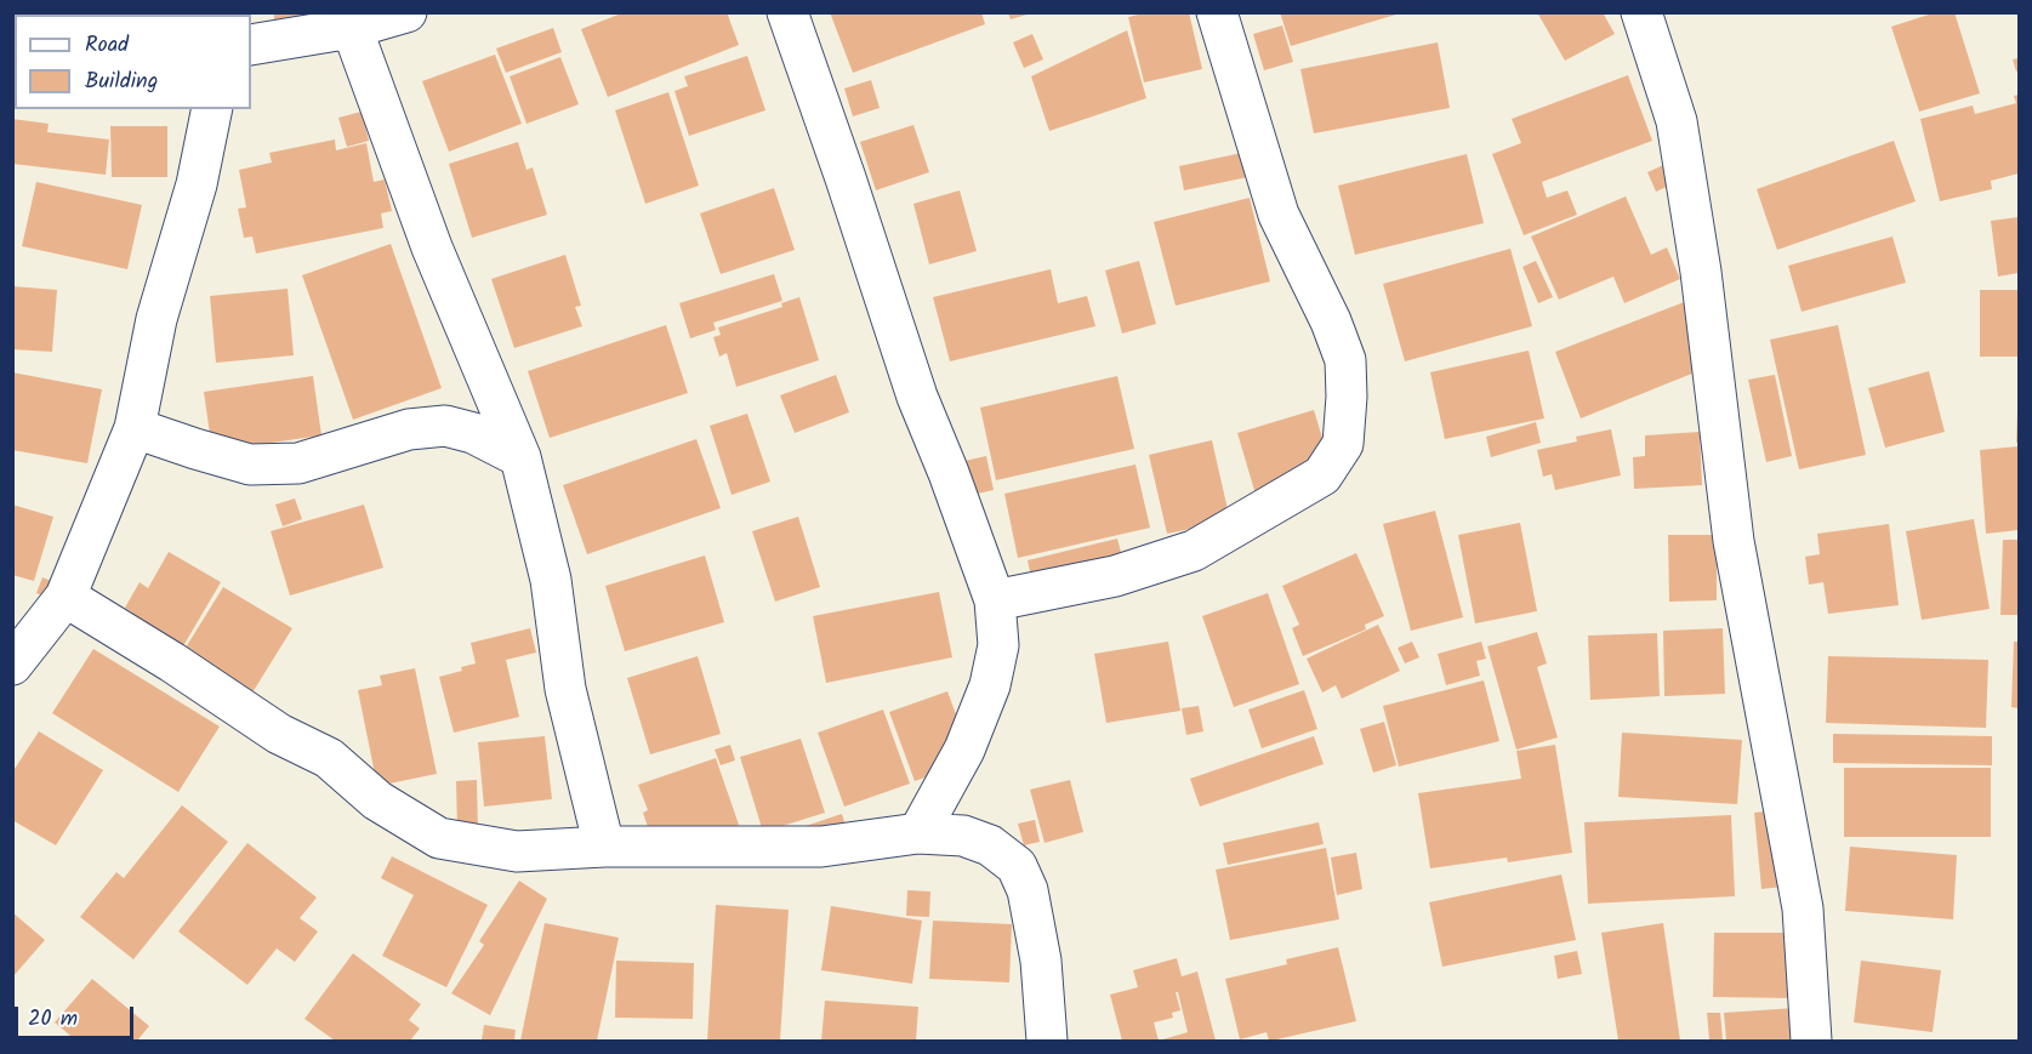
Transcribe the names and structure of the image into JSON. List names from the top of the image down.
{
  "legend": ["Road", "Building"],
  "scale_bar": "20 m"
}
